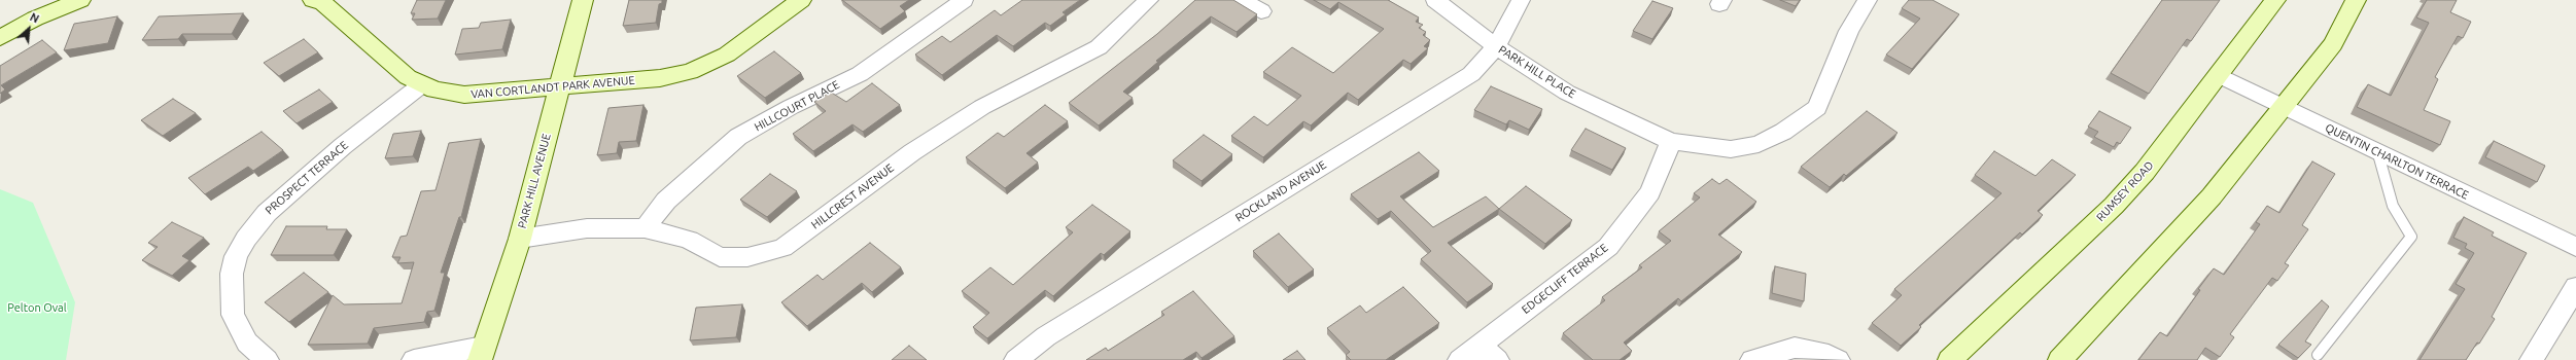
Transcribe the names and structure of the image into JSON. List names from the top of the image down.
{
  "streets": {
    "street": [
      "PARK HILL PLACE",
      "VAN CORTLANDT PARK AVENUE",
      "HILLCOURT PLACE",
      "QUENTIN CHARLTON TERRACE",
      "PROSPECT TERRACE",
      "PARK HILL AVENUE",
      "ROCKLAND AVENUE",
      "RUMSEY ROAD",
      "HILLCREST AVENUE",
      "EDGECLIFF TERRACE"
    ]
  },
  "crossings": [
    ["PARK HILL PLACE", "ROCKLAND AVENUE"],
    ["PARK HILL PLACE", "EDGECLIFF TERRACE"],
    ["VAN CORTLANDT PARK AVENUE", "PROSPECT TERRACE"],
    ["VAN CORTLANDT PARK AVENUE", "PARK HILL AVENUE"],
    ["HILLCOURT PLACE", "HILLCREST AVENUE"],
    ["QUENTIN CHARLTON TERRACE", "RUMSEY ROAD"],
    ["PARK HILL AVENUE", "HILLCREST AVENUE"]
  ],
  "parks": ["Pelton Oval"],
  "north": "top right"
}
